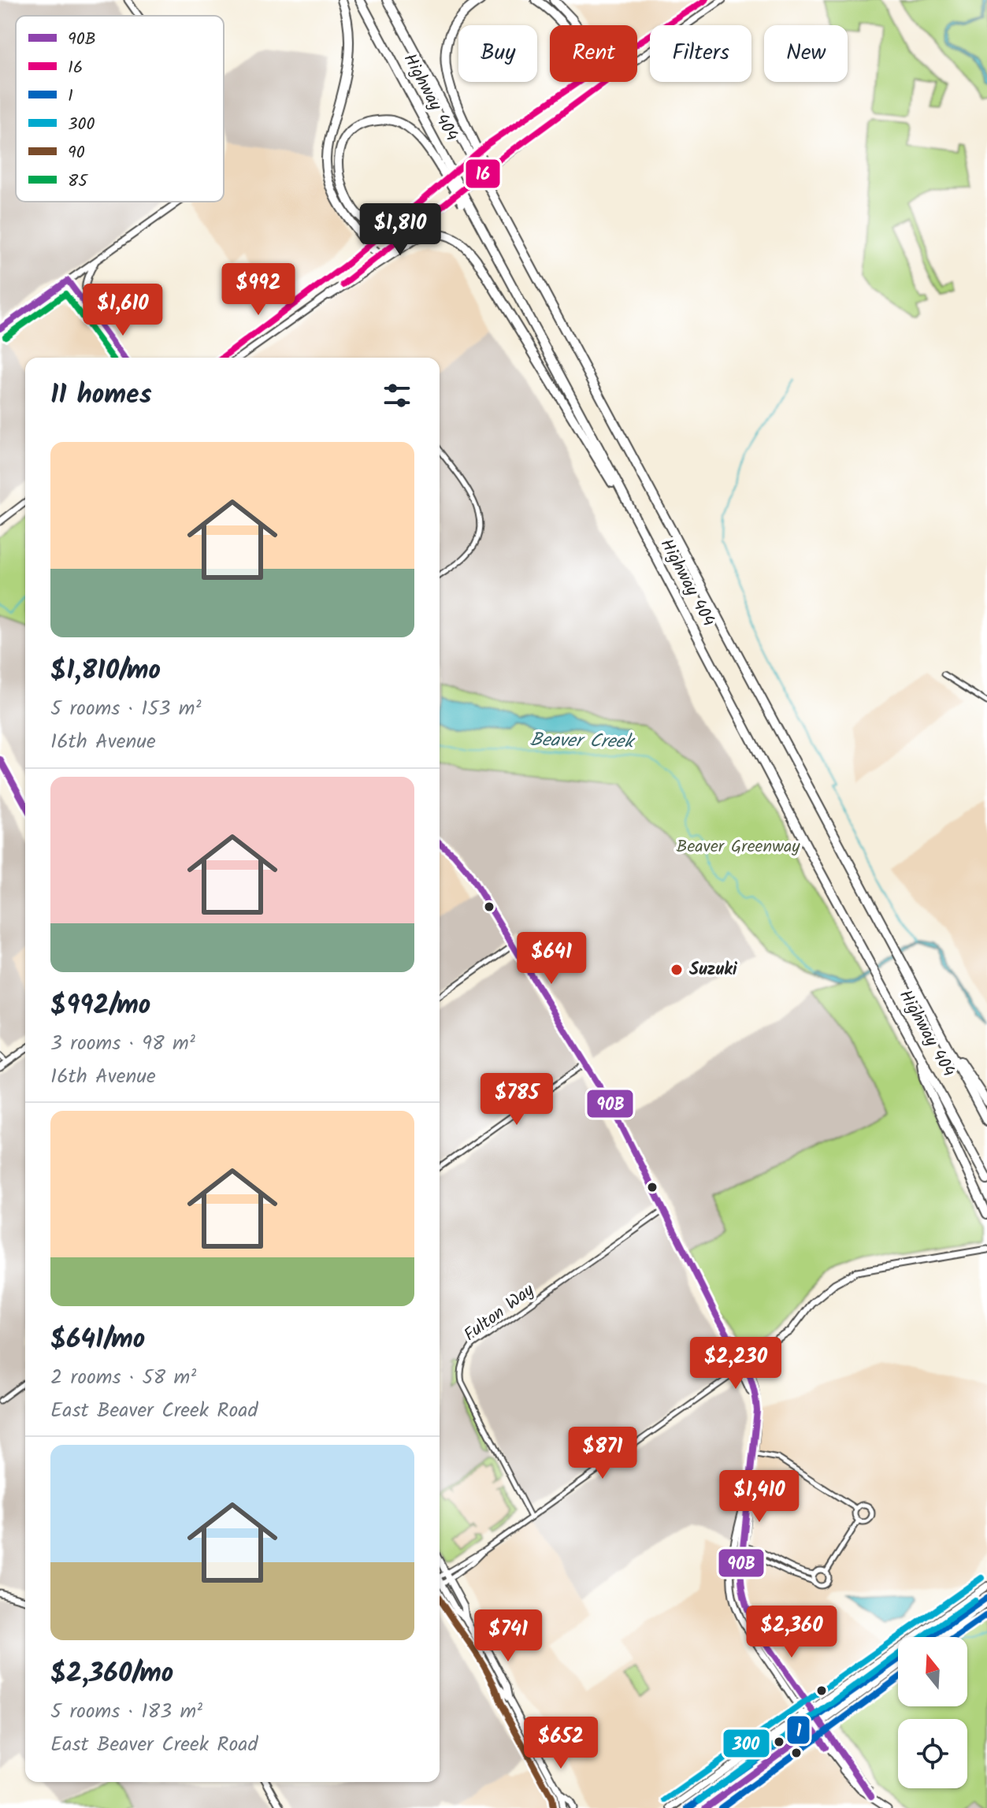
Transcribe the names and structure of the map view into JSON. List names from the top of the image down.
{
  "streets": {
    "highway": ["Highway 404"],
    "street": ["Fulton Way"]
  },
  "water": ["Beaver Creek"],
  "parks": ["Beaver Greenway"],
  "places": ["Suzuki"],
  "lines": [
    "transit line 16",
    "transit line 90B",
    "transit line 85",
    "transit line 300",
    "transit line 1",
    "transit line 90"
  ],
  "legend": [
    "90B",
    "16",
    "1",
    "300",
    "90",
    "85"
  ],
  "north": "top",
  "page": {
    "chip": [
      "Buy",
      "Rent",
      "Filters",
      "New"
    ],
    "price": [
      "$1,810",
      "$992",
      "$1,610",
      "$641",
      "$785",
      "$2,230",
      "$871",
      "$1,410",
      "$2,360",
      "$741",
      "$652"
    ],
    "heading": "11 homes",
    "list": [
      {
        "name": "$1,810/mo",
        "note": "5 rooms · 153 m² · 16th Avenue"
      },
      {
        "name": "$992/mo",
        "note": "3 rooms · 98 m² · 16th Avenue"
      },
      {
        "name": "$641/mo",
        "note": "2 rooms · 58 m² · East Beaver Creek Road"
      },
      {
        "name": "$2,360/mo",
        "note": "5 rooms · 183 m² · East Beaver Creek Road"
      }
    ]
  }
}
